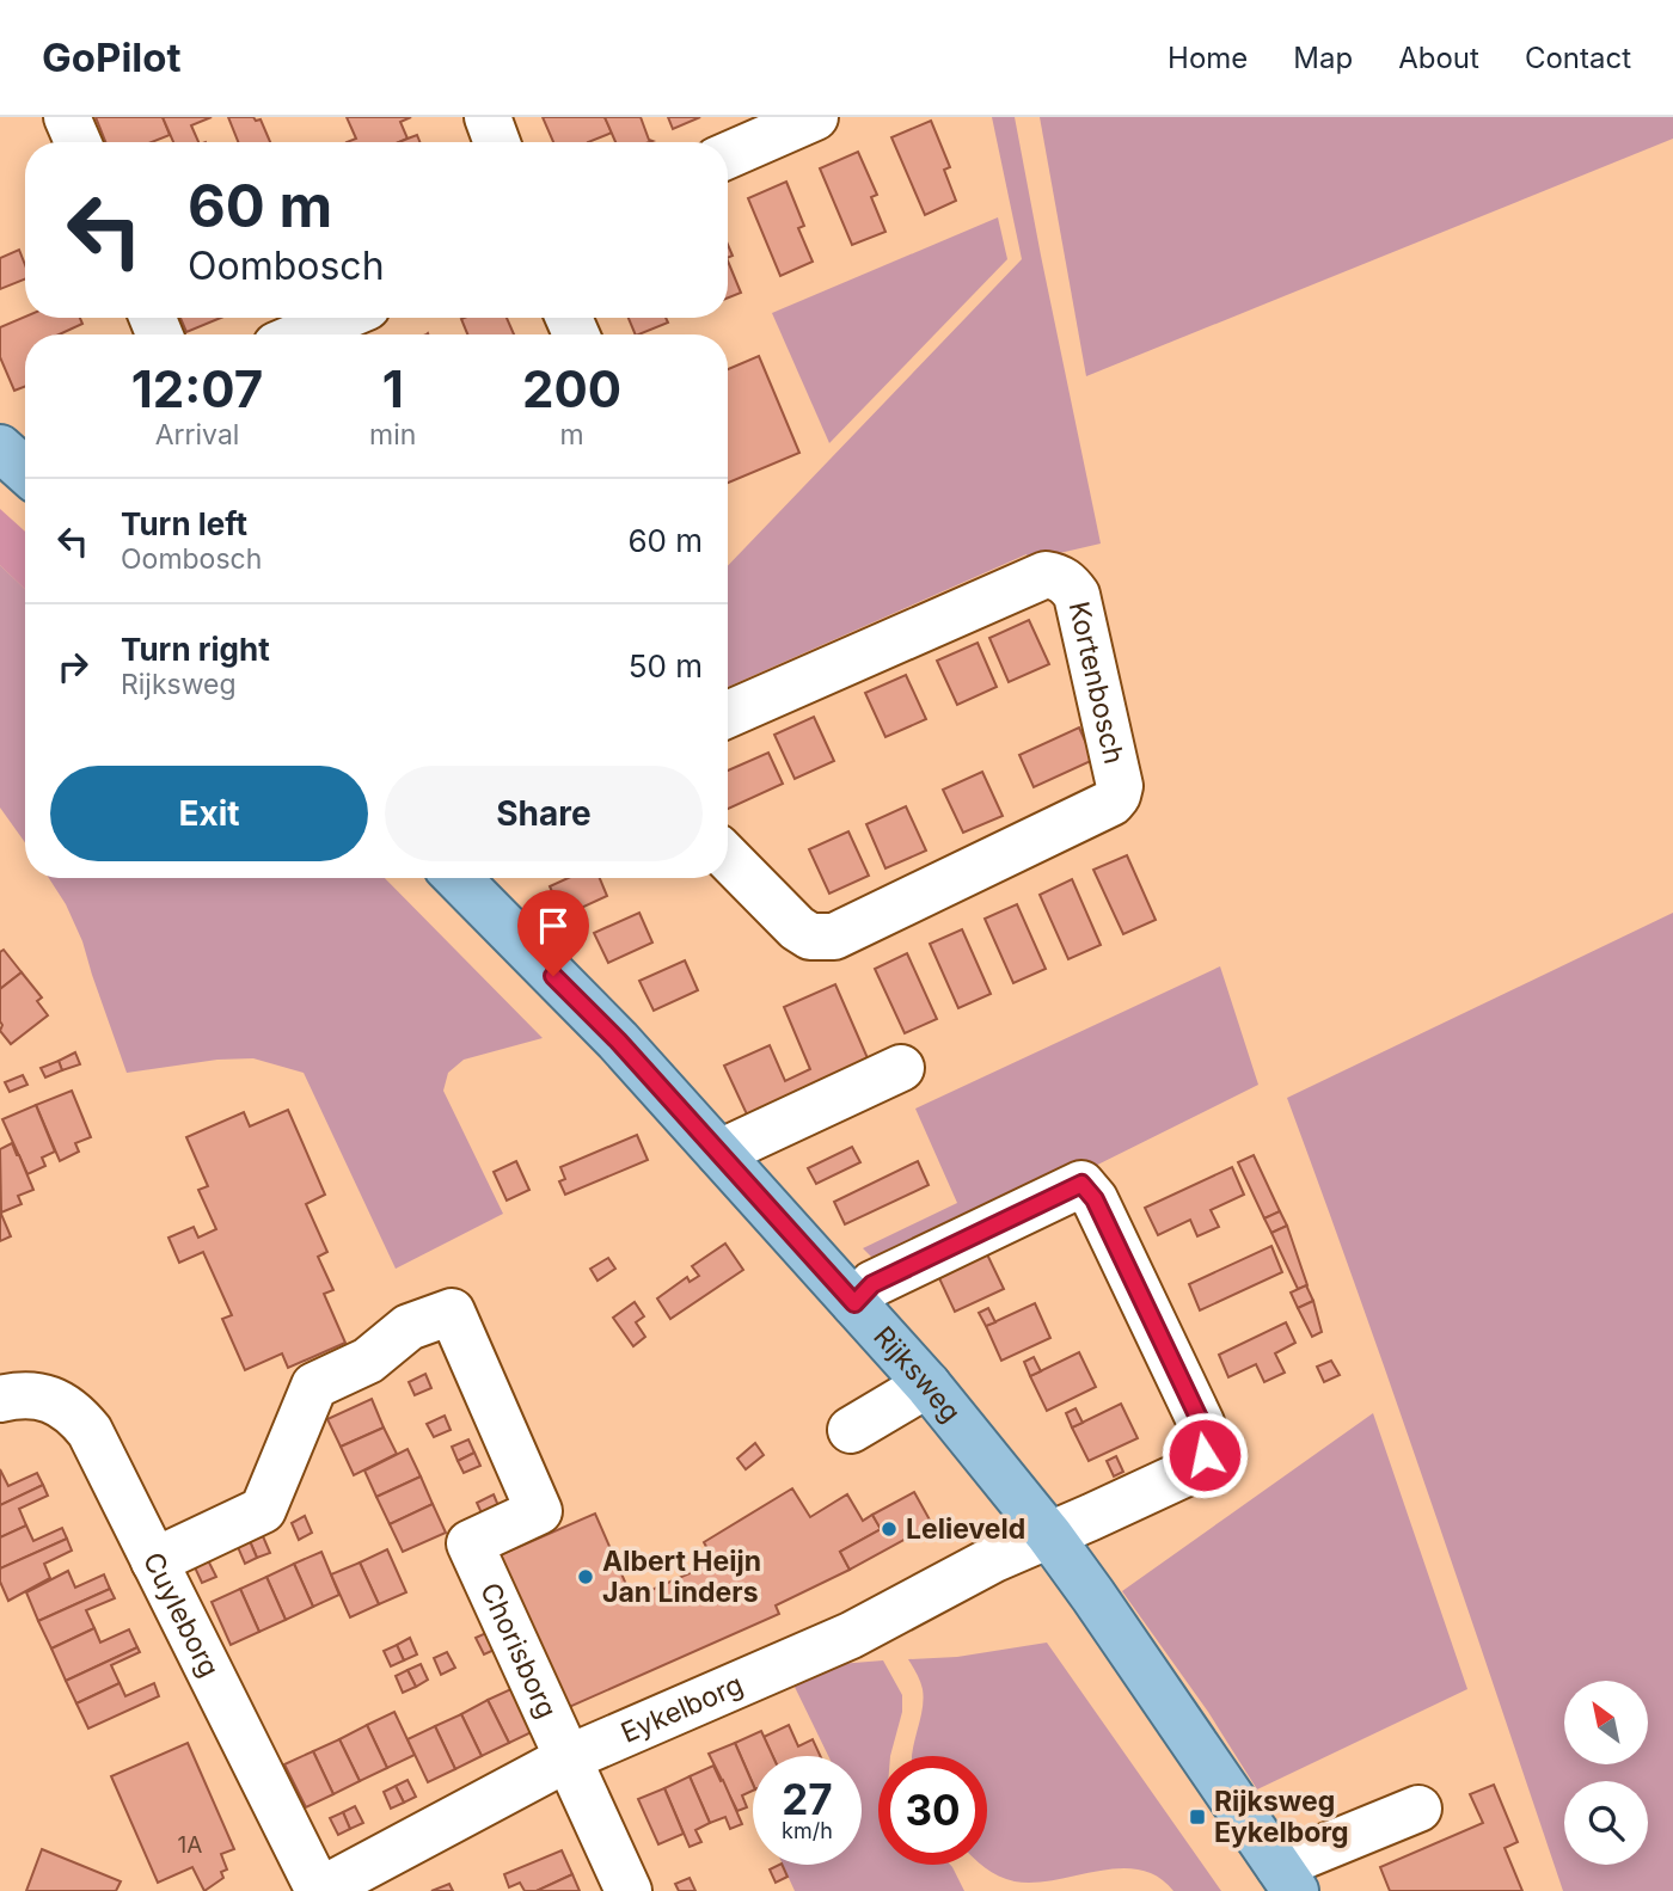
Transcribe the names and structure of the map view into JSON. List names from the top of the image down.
{
  "streets": {
    "main road": ["Rijksweg"],
    "street": [
      "Kortenbosch",
      "Cuyleborg",
      "Chorisborg",
      "Eykelborg"
    ]
  },
  "crossings": [
    ["Rijksweg", "Eykelborg"],
    ["Cuyleborg", "Chorisborg"],
    ["Cuyleborg", "Eykelborg"],
    ["Chorisborg", "Eykelborg"]
  ],
  "places": {
    "other": ["Lelieveld", "Albert Heijn Jan Linders"],
    "transit": ["Rijksweg Eykelborg"]
  },
  "house_numbers": ["1A"],
  "north": "top left",
  "page": {
    "header": "GoPilot",
    "nav": [
      "Home",
      "Map",
      "About",
      "Contact"
    ],
    "turn": ["60 m", "Oombosch"],
    "eta": [
      "12:07",
      "Arrival",
      "1",
      "min",
      "200",
      "m"
    ],
    "list": [
      {
        "name": "Turn left",
        "note": "Oombosch",
        "value": "60 m"
      },
      {
        "name": "Turn right",
        "note": "Rijksweg",
        "value": "50 m"
      }
    ],
    "buttons": ["Exit", "Share"],
    "speed": "27 km/h",
    "limit": "30"
  }
}
